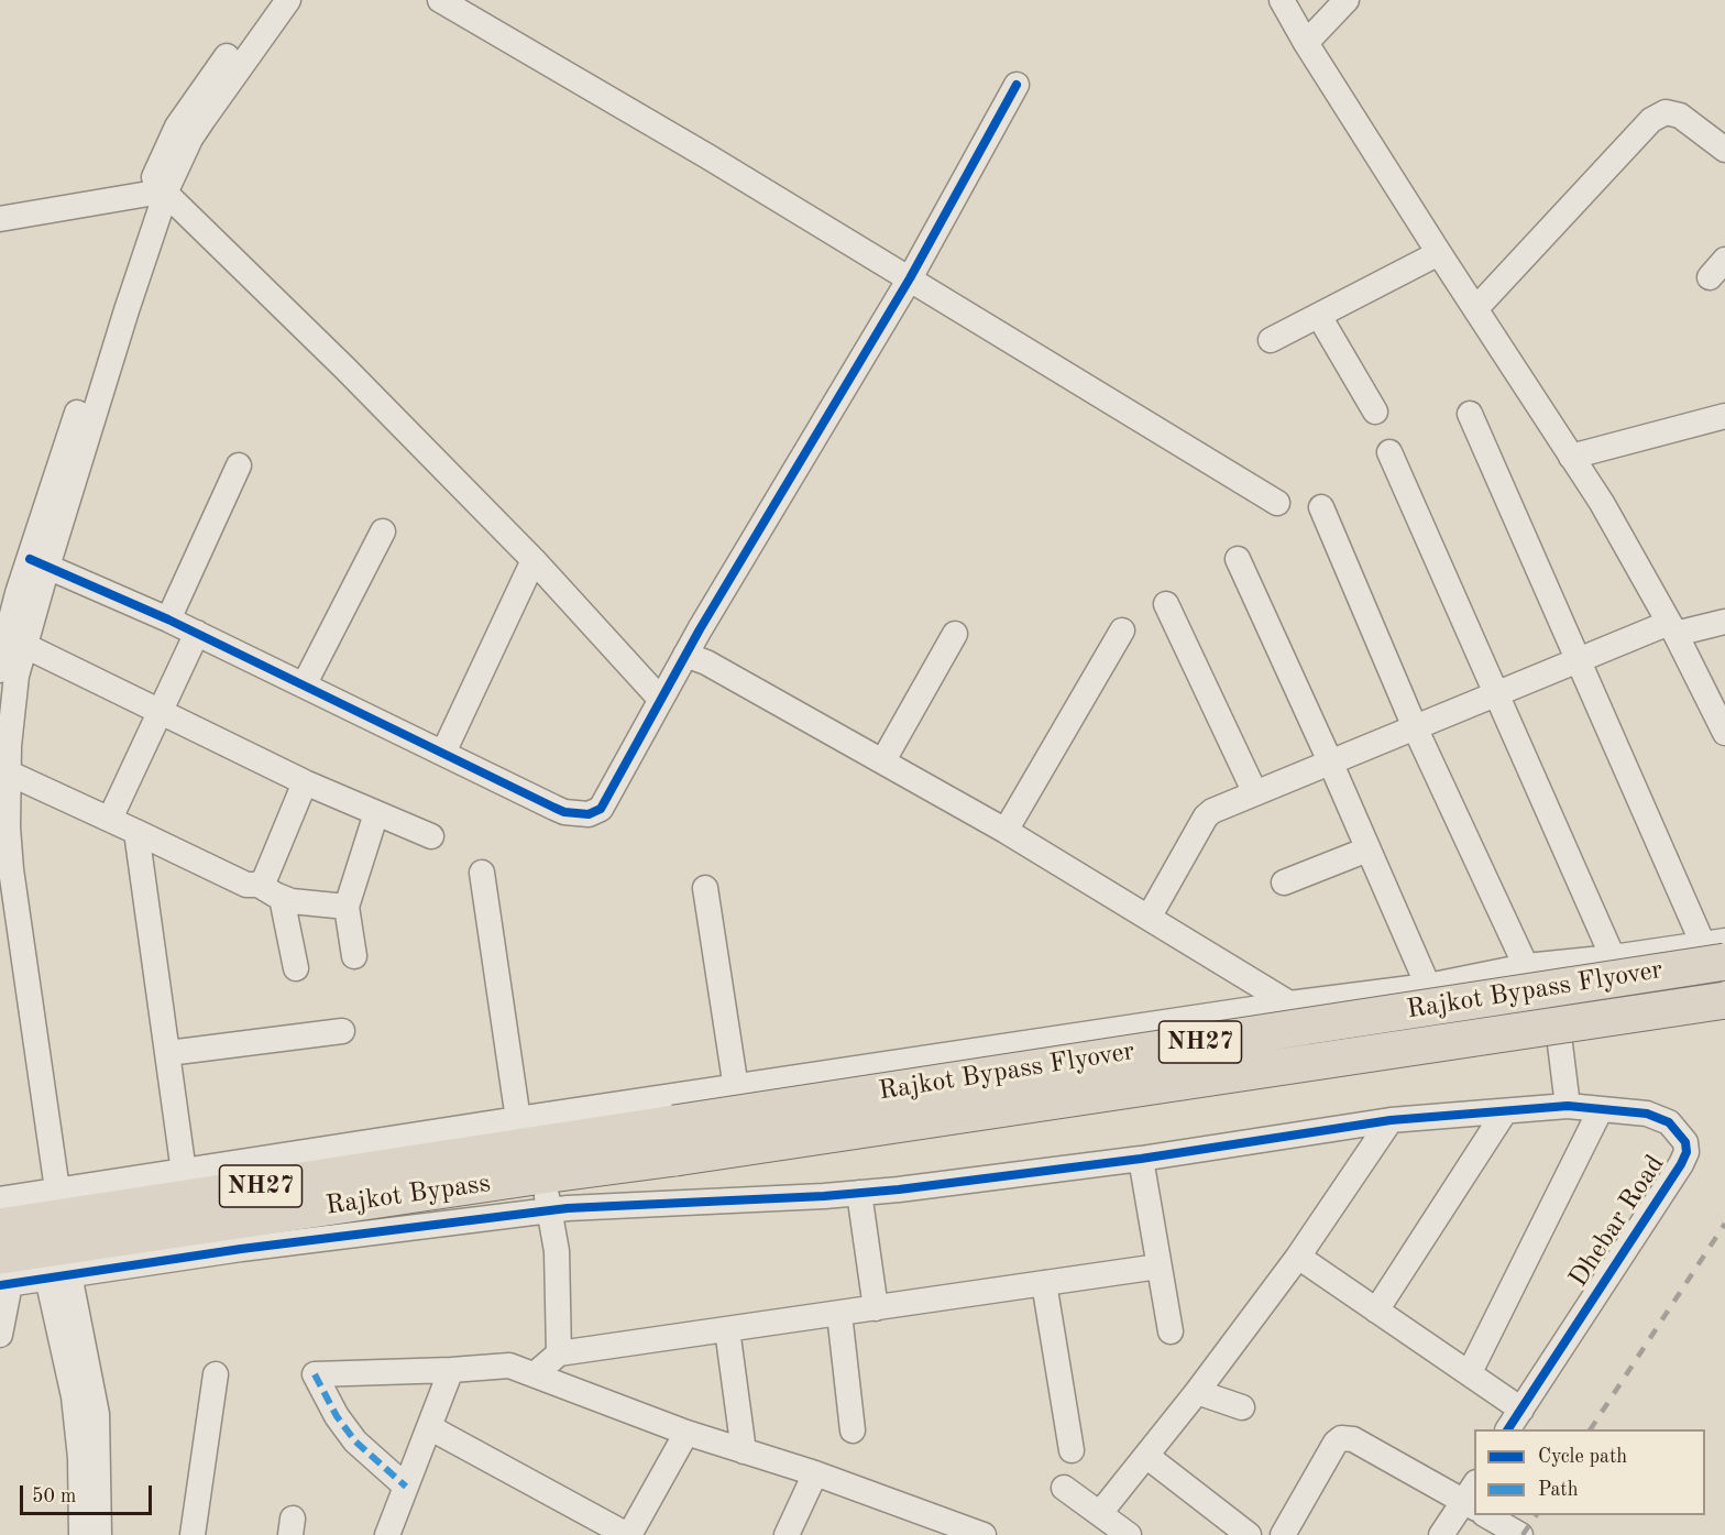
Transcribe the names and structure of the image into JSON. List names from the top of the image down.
{
  "streets": {
    "highway": ["Rajkot Bypass Flyover", "NH27", "Rajkot Bypass"],
    "street": ["Dhebar Road"]
  },
  "crossings": [
    ["Rajkot Bypass Flyover", "Rajkot Bypass"],
    ["Rajkot Bypass", "Dhebar Road"]
  ],
  "legend": ["Cycle path", "Path"],
  "scale_bar": "50 m"
}
